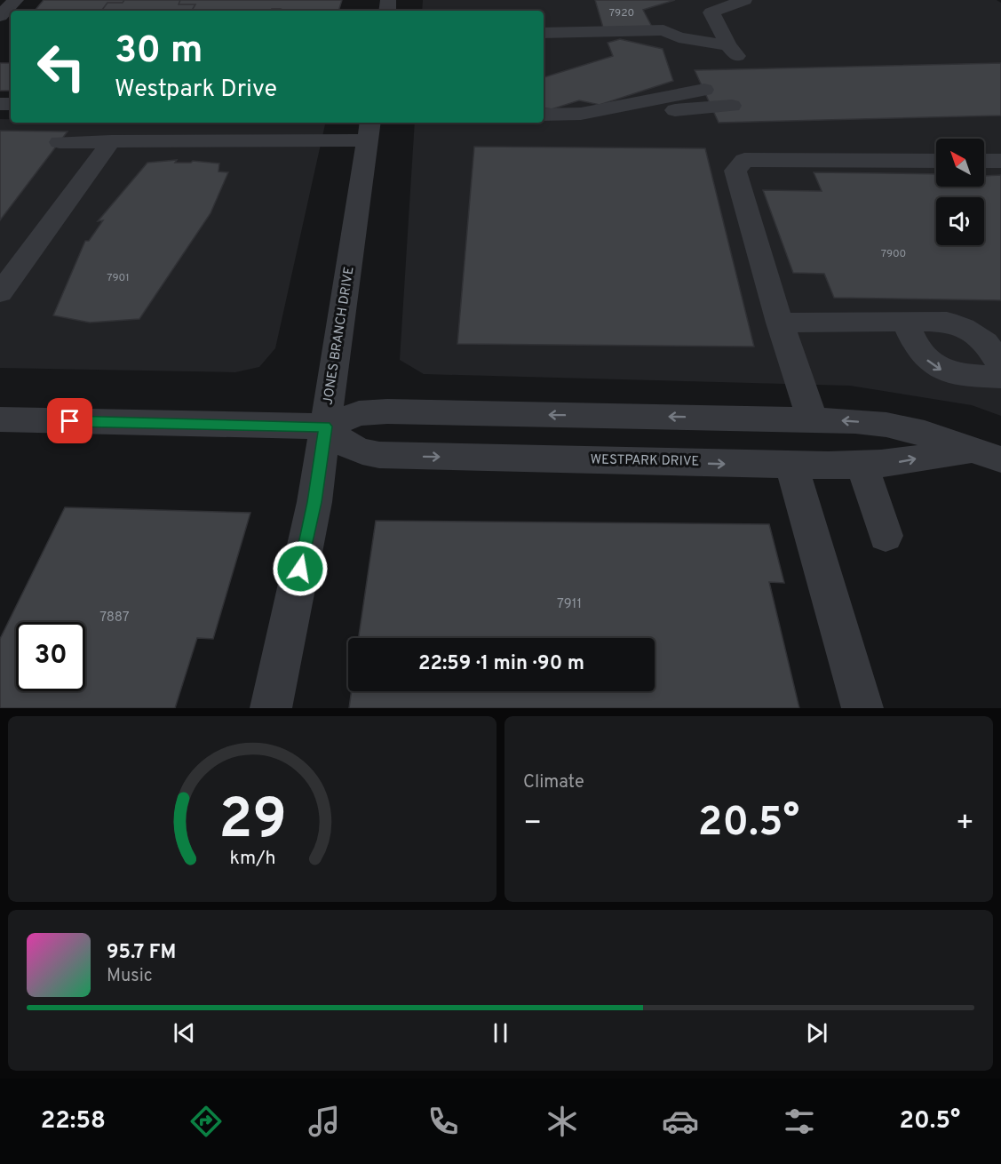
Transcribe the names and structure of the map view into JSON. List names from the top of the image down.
{
  "streets": {
    "street": ["JONES BRANCH DRIVE", "WESTPARK DRIVE"]
  },
  "crossings": [
    ["JONES BRANCH DRIVE", "WESTPARK DRIVE"]
  ],
  "house_numbers": [
    "7920",
    "7900",
    "7901",
    "7911",
    "7887"
  ],
  "north": "top left",
  "page": {
    "turn": ["30 m", "Westpark Drive"],
    "limit": "30",
    "trip": "22:59 · 1 min · 90 m",
    "tile": "Climate",
    "heat": ["−", "20.5°", "+"],
    "song": ["95.7 FM", "Music"],
    "tabs": ["22:58", "20.5°"],
    "gauge": ["29", "km/h"]
  }
}
